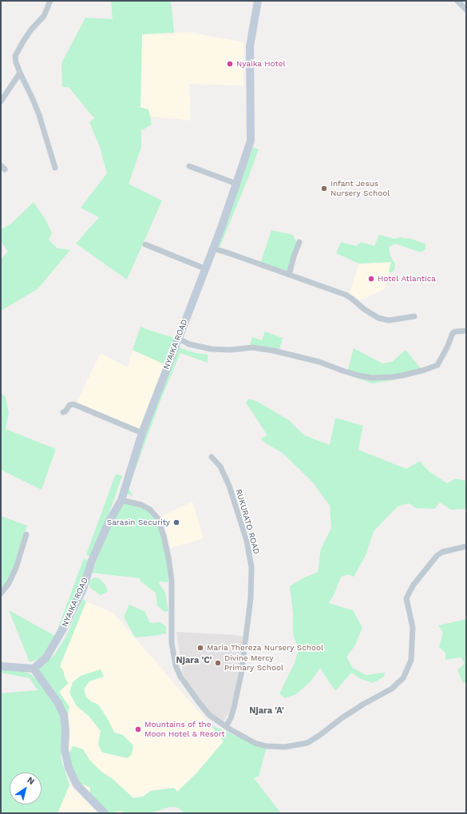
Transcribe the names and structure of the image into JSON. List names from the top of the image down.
{
  "streets": {
    "street": ["NYAIKA ROAD", "RUKURATO ROAD"]
  },
  "districts": ["Njara 'C'", "Njara 'A'"],
  "places": [
    "Nyaika Hotel",
    "Infant Jesus Nursery School",
    "Hotel Atlantica",
    "Sarasin Security",
    "Maria Thereza Nursery School",
    "Divine Mercy Primary School",
    "Mountains of the Moon Hotel & Resort"
  ],
  "north": "top right"
}
